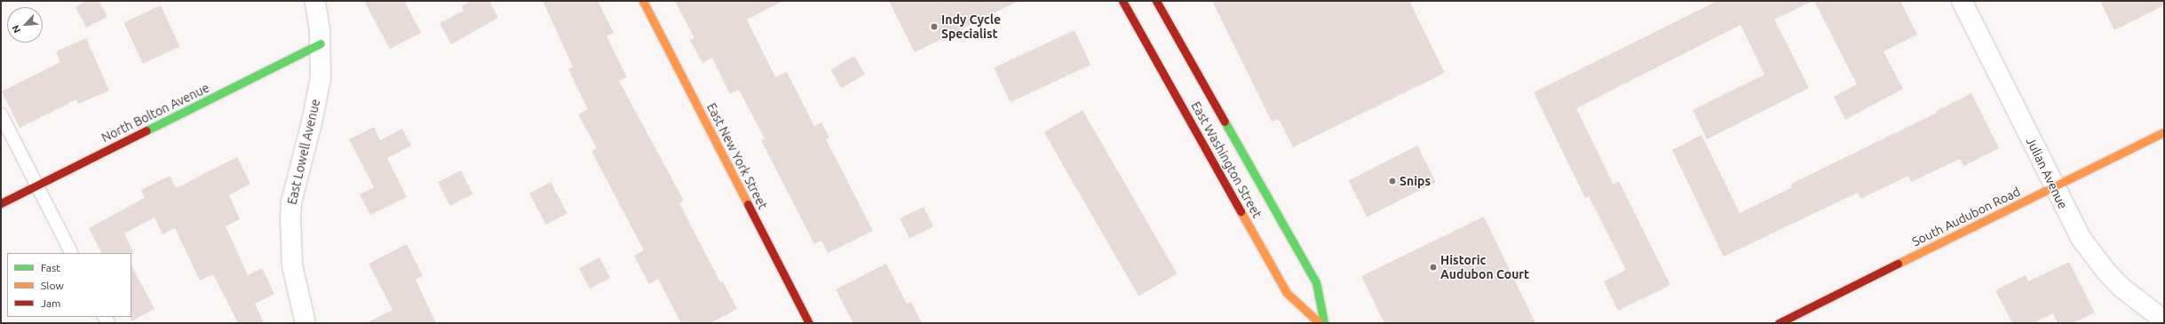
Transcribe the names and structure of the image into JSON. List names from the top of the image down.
{
  "streets": {
    "street": [
      "North Bolton Avenue",
      "East Lowell Avenue",
      "East New York Street",
      "East Washington Street",
      "Julian Avenue",
      "South Audubon Road"
    ]
  },
  "crossings": [
    ["North Bolton Avenue", "East Lowell Avenue"],
    ["Julian Avenue", "South Audubon Road"]
  ],
  "places": ["Indy Cycle Specialist", "Snips", "Historic Audubon Court"],
  "legend": ["Fast", "Slow", "Jam"],
  "north": "bottom left"
}
